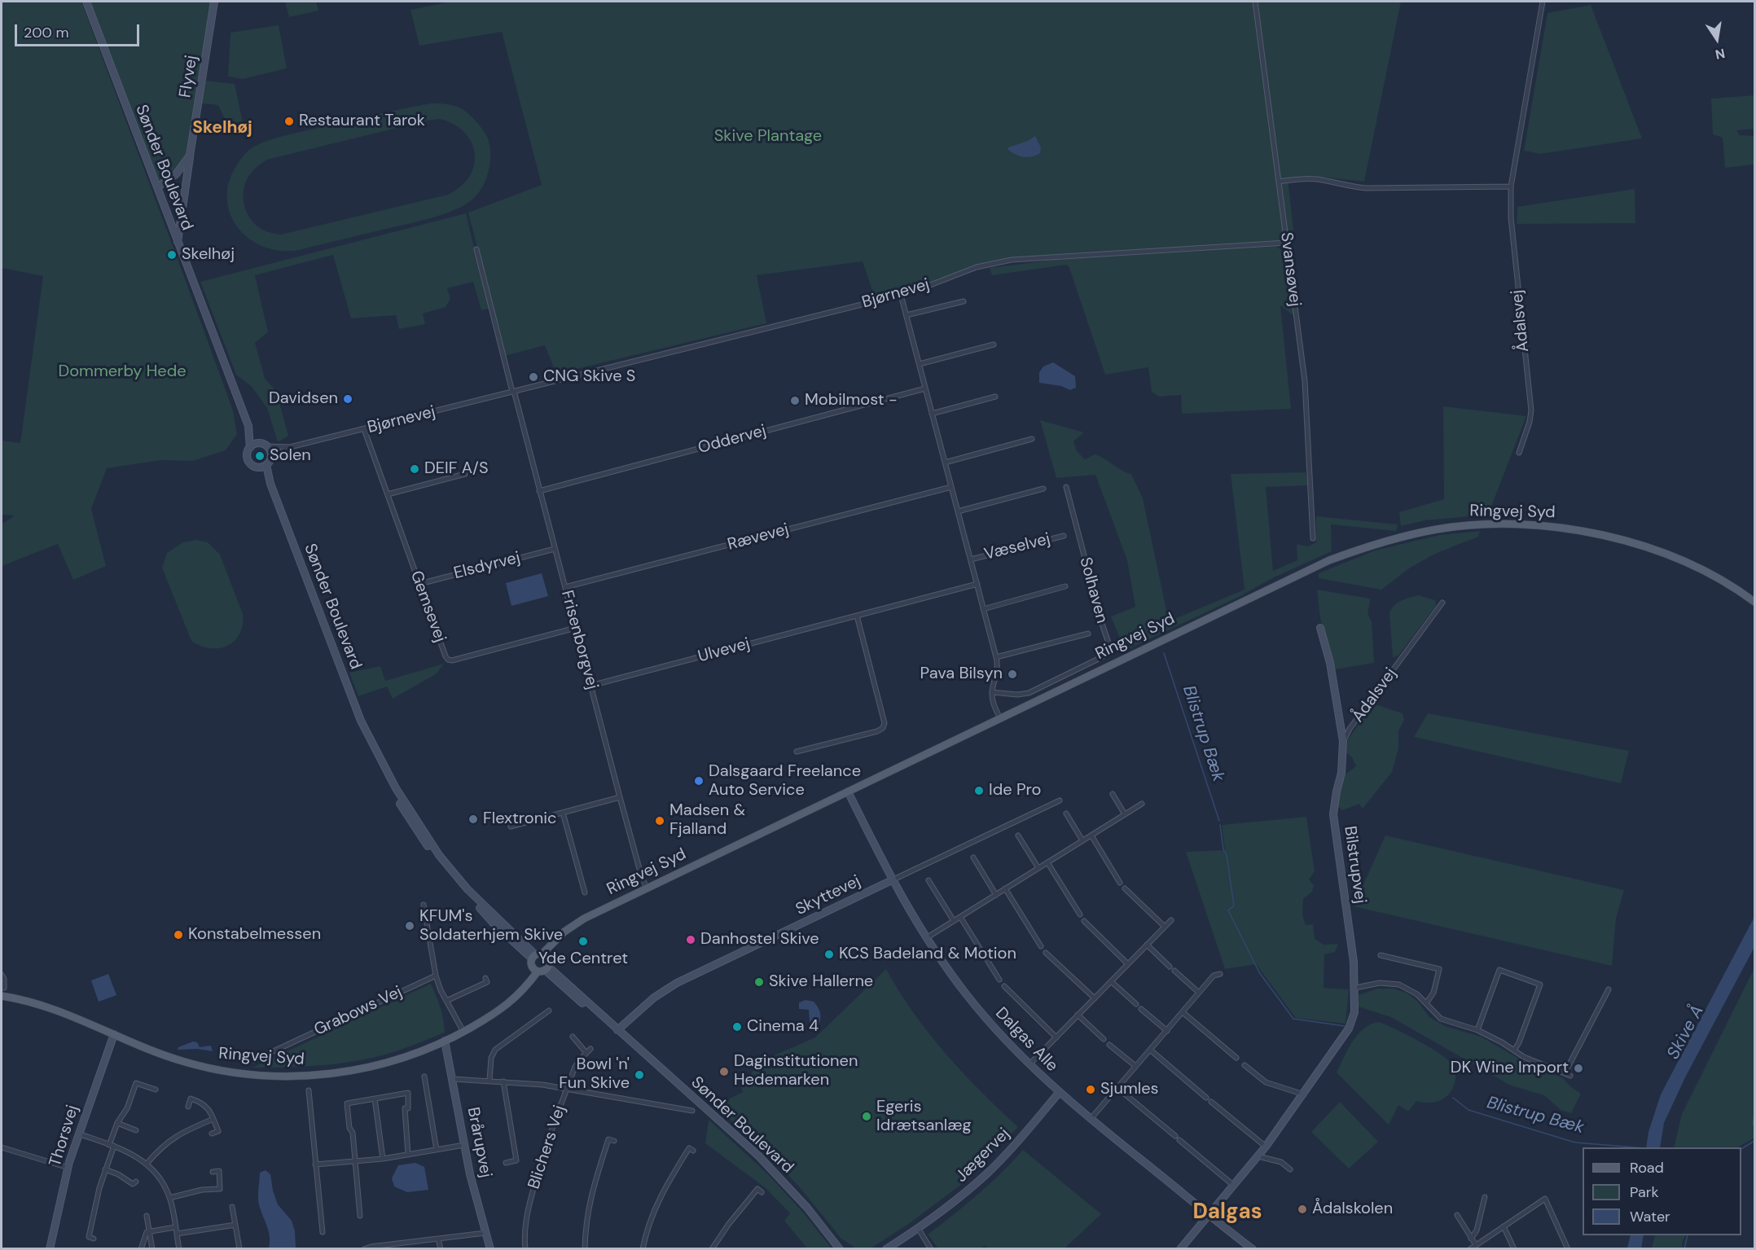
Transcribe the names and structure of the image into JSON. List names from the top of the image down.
{
  "streets": {
    "main road": ["Ringvej Syd"],
    "street": [
      "Flyvej",
      "Sønder Boulevard",
      "Svansøvej",
      "Bjørnevej",
      "Ådalsvej",
      "Oddervej",
      "Rævevej",
      "Væselvej",
      "Elsdyrvej",
      "Solhaven",
      "Gemsevej",
      "Frisenborgvej",
      "Ulvevej",
      "Bilstrupvej",
      "Skyttevej",
      "Grabows Vej",
      "Dalgas Alle",
      "Thorsvej",
      "Brårupvej",
      "Blichers Vej",
      "Jægervej"
    ]
  },
  "crossings": [
    ["Flyvej", "Sønder Boulevard"],
    ["Sønder Boulevard", "Bjørnevej"],
    ["Sønder Boulevard", "Ringvej Syd"],
    ["Sønder Boulevard", "Skyttevej"],
    ["Svansøvej", "Bjørnevej"],
    ["Bjørnevej", "Væselvej"],
    ["Bjørnevej", "Gemsevej"],
    ["Bjørnevej", "Frisenborgvej"],
    ["Ådalsvej", "Bilstrupvej"],
    ["Oddervej", "Væselvej"],
    ["Oddervej", "Frisenborgvej"],
    ["Ringvej Syd", "Frisenborgvej"],
    ["Ringvej Syd", "Dalgas Alle"],
    ["Ringvej Syd", "Thorsvej"],
    ["Ringvej Syd", "Brårupvej"],
    ["Rævevej", "Væselvej"],
    ["Rævevej", "Frisenborgvej"],
    ["Væselvej", "Solhaven"],
    ["Væselvej", "Ulvevej"],
    ["Elsdyrvej", "Gemsevej"],
    ["Elsdyrvej", "Frisenborgvej"],
    ["Gemsevej", "Frisenborgvej"],
    ["Frisenborgvej", "Ulvevej"],
    ["Bilstrupvej", "Dalgas Alle"],
    ["Skyttevej", "Dalgas Alle"],
    ["Dalgas Alle", "Jægervej"]
  ],
  "districts": ["Skelhøj", "Dalgas"],
  "water": ["Blistrup Bæk", "Skive Å"],
  "parks": ["Skive Plantage", "Dommerby Hede"],
  "places": [
    "Restaurant Tarok",
    "Skelhøj",
    "CNG Skive S",
    "Davidsen",
    "Mobilmost -",
    "Solen",
    "DEIF A/S",
    "Pava Bilsyn",
    "Dalsgaard Freelance Auto Service",
    "Ide Pro",
    "Flextronic",
    "Madsen & Fjalland",
    "KFUM's Soldaterhjem Skive",
    "Konstabelmessen",
    "Danhostel Skive",
    "Yde Centret",
    "KCS Badeland & Motion",
    "Skive Hallerne",
    "Cinema 4",
    "DK Wine Import",
    "Daginstitutionen Hedemarken",
    "Bowl 'n' Fun Skive",
    "Sjumles",
    "Egeris Idrætsanlæg",
    "Ådalskolen"
  ],
  "legend": ["Road", "Park", "Water"],
  "scale_bar": "200 m",
  "north": "bottom"
}
